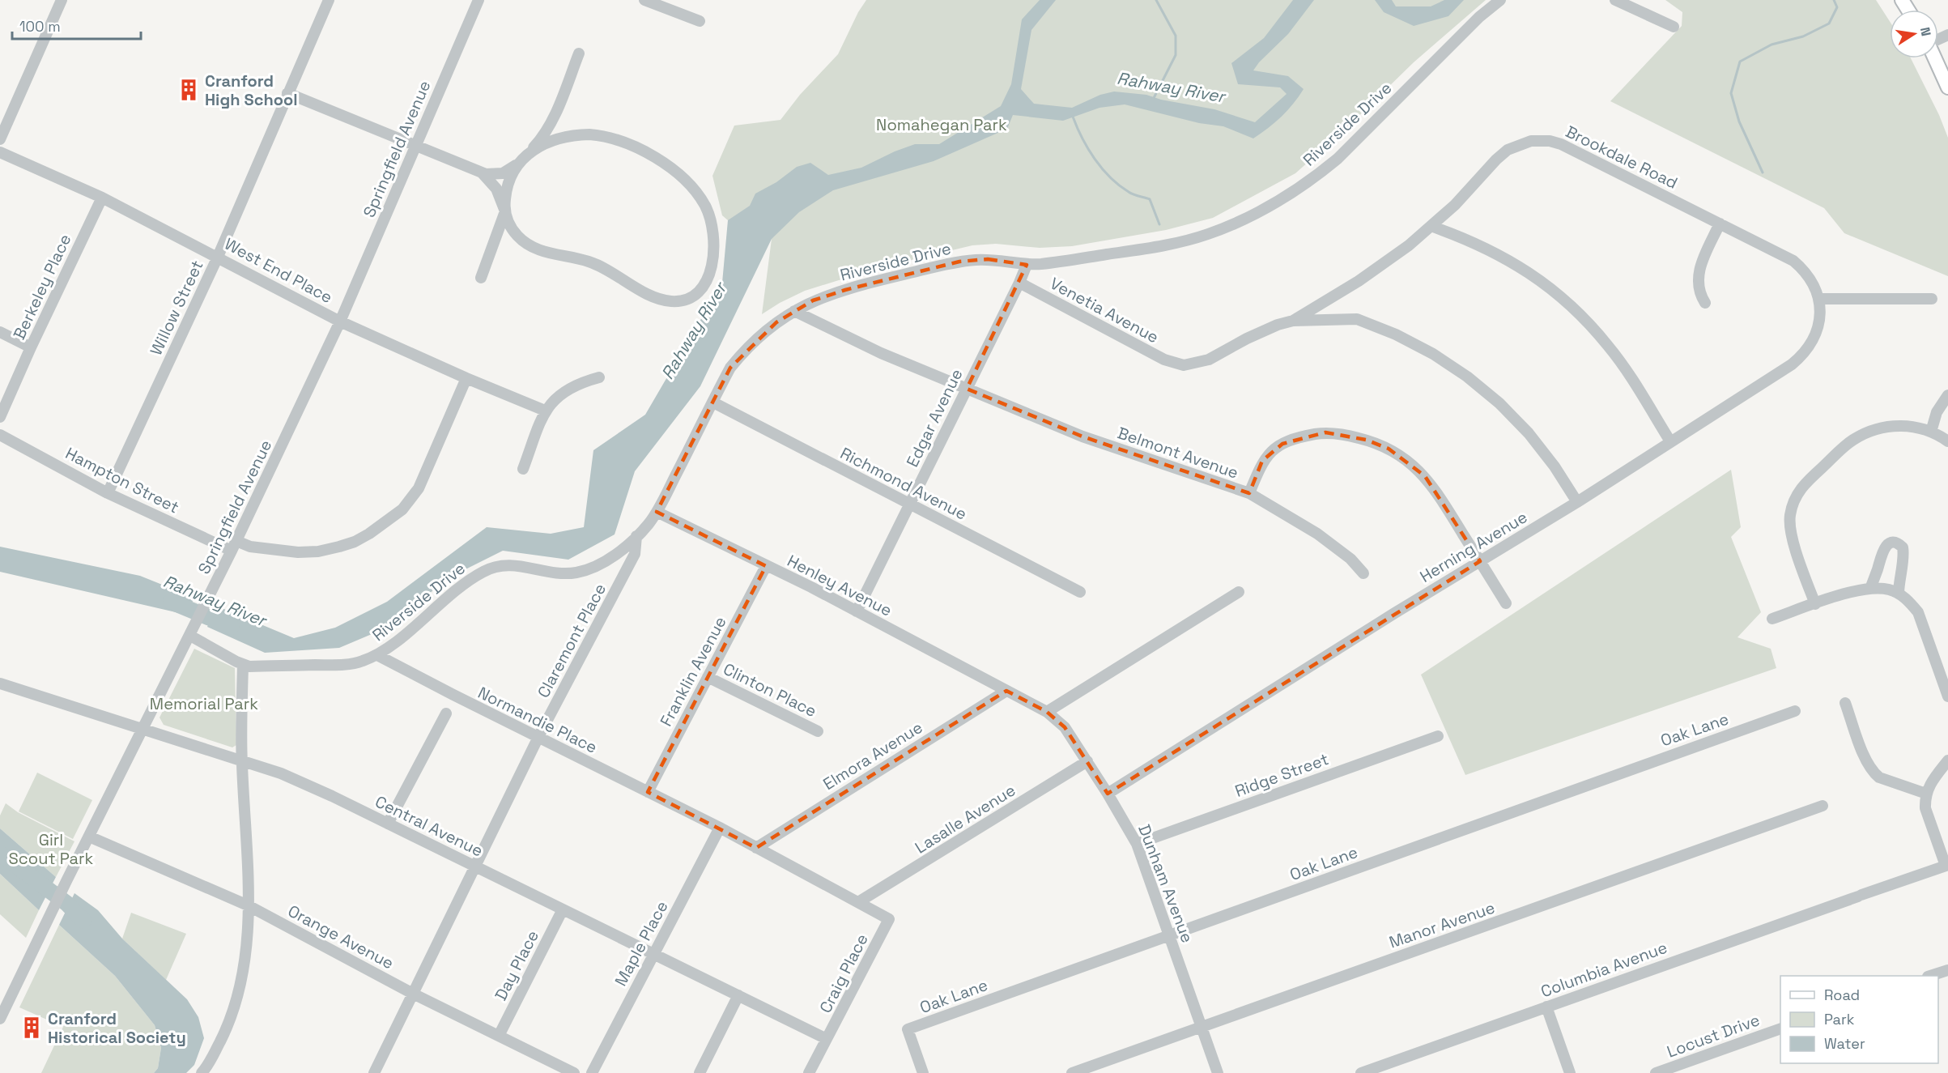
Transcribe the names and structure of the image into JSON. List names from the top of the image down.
{
  "streets": {
    "street": [
      "Riverside Drive",
      "Springfield Avenue",
      "Brookdale Road",
      "West End Place",
      "Berkeley Place",
      "Willow Street",
      "Venetia Avenue",
      "Edgar Avenue",
      "Belmont Avenue",
      "Hampton Street",
      "Richmond Avenue",
      "Herning Avenue",
      "Henley Avenue",
      "Claremont Place",
      "Franklin Avenue",
      "Clinton Place",
      "Normandie Place",
      "Oak Lane",
      "Elmora Avenue",
      "Ridge Street",
      "Lasalle Avenue",
      "Central Avenue",
      "Dunham Avenue",
      "Manor Avenue",
      "Orange Avenue",
      "Maple Place",
      "Day Place",
      "Columbia Avenue",
      "Craig Place",
      "Locust Drive"
    ]
  },
  "crossings": [
    ["Riverside Drive", "Edgar Avenue"],
    ["Riverside Drive", "Belmont Avenue"],
    ["Riverside Drive", "Richmond Avenue"],
    ["Riverside Drive", "Henley Avenue"],
    ["Riverside Drive", "Claremont Place"],
    ["Riverside Drive", "Normandie Place"],
    ["Springfield Avenue", "West End Place"],
    ["Springfield Avenue", "Hampton Street"],
    ["Springfield Avenue", "Central Avenue"],
    ["Springfield Avenue", "Orange Avenue"],
    ["Brookdale Road", "Venetia Avenue"],
    ["Brookdale Road", "Herning Avenue"],
    ["West End Place", "Berkeley Place"],
    ["West End Place", "Willow Street"],
    ["West End Place", "Hampton Street"],
    ["Willow Street", "Hampton Street"],
    ["Venetia Avenue", "Edgar Avenue"],
    ["Edgar Avenue", "Belmont Avenue"],
    ["Edgar Avenue", "Richmond Avenue"],
    ["Edgar Avenue", "Henley Avenue"],
    ["Herning Avenue", "Dunham Avenue"],
    ["Henley Avenue", "Franklin Avenue"],
    ["Henley Avenue", "Elmora Avenue"],
    ["Henley Avenue", "Dunham Avenue"],
    ["Claremont Place", "Normandie Place"],
    ["Claremont Place", "Central Avenue"],
    ["Claremont Place", "Orange Avenue"],
    ["Franklin Avenue", "Clinton Place"],
    ["Franklin Avenue", "Normandie Place"],
    ["Normandie Place", "Elmora Avenue"],
    ["Normandie Place", "Lasalle Avenue"],
    ["Normandie Place", "Maple Place"],
    ["Normandie Place", "Craig Place"],
    ["Oak Lane", "Dunham Avenue"],
    ["Elmora Avenue", "Dunham Avenue"],
    ["Ridge Street", "Dunham Avenue"],
    ["Lasalle Avenue", "Dunham Avenue"],
    ["Lasalle Avenue", "Craig Place"],
    ["Central Avenue", "Maple Place"],
    ["Central Avenue", "Day Place"],
    ["Central Avenue", "Craig Place"],
    ["Dunham Avenue", "Manor Avenue"],
    ["Orange Avenue", "Day Place"]
  ],
  "water": ["Rahway River"],
  "parks": ["Nomahegan Park", "Memorial Park", "Girl Scout Park"],
  "places": {
    "building": ["Cranford High School", "Cranford Historical Society"]
  },
  "legend": ["Road", "Park", "Water"],
  "scale_bar": "100 m",
  "north": "right"
}
